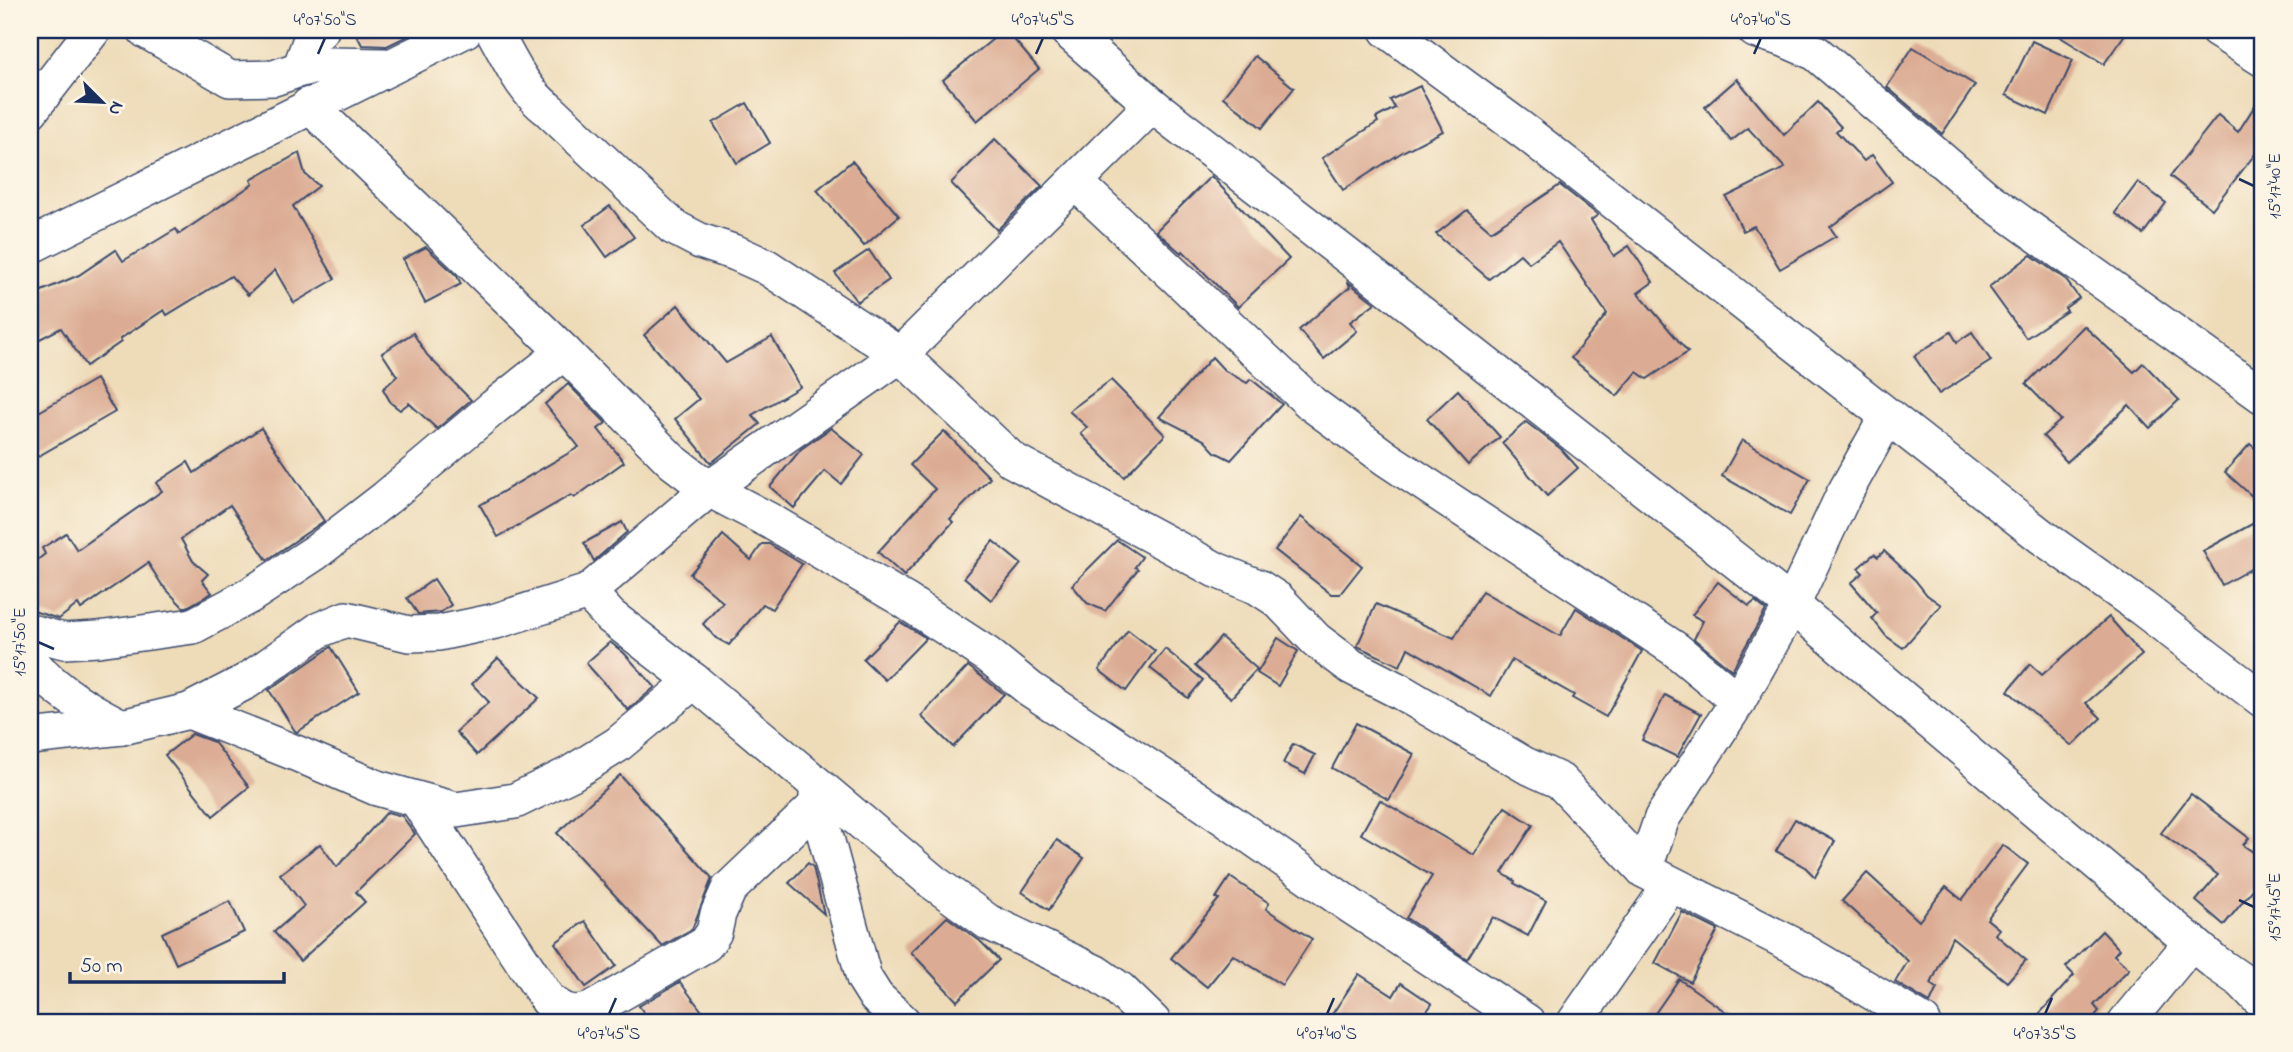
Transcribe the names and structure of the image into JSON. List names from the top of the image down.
{
  "scale_bar": "50 m",
  "north": "bottom right",
  "coordinates": [
    "4°07'50\"S",
    "4°07'45\"S",
    "4°07'40\"S",
    "15°17'40\"E",
    "15°17'50\"E",
    "15°17'45\"E",
    "4°07'35\"S"
  ]
}
